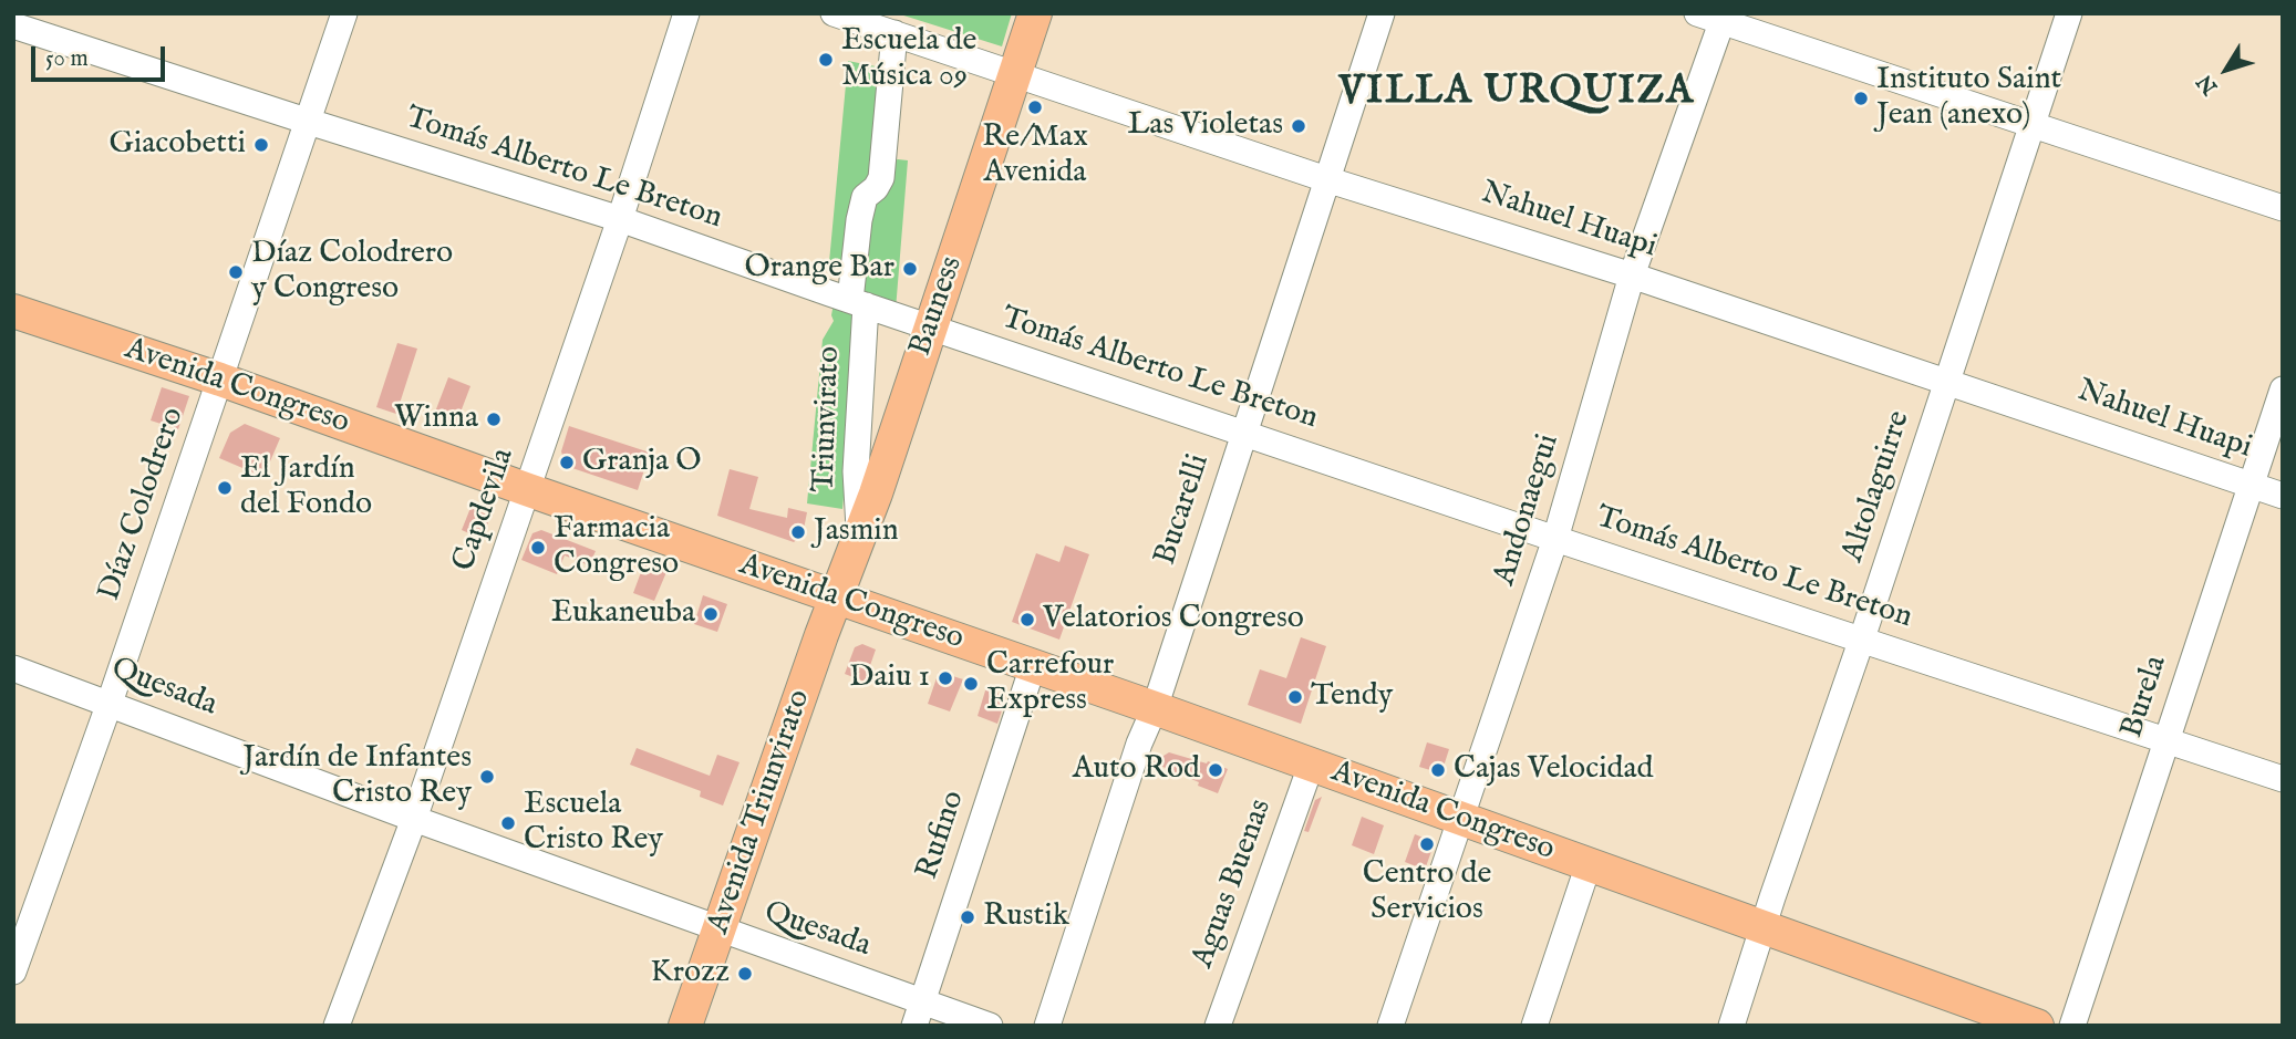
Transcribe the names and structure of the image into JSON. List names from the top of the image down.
{
  "streets": {
    "main road": ["Bauness", "Avenida Congreso", "Avenida Triunvirato"],
    "street": [
      "Tomás Alberto Le Breton",
      "Nahuel Huapi",
      "Triunvirato",
      "Altolaguirre",
      "Díaz Colodrero",
      "Capdevila",
      "Bucarelli",
      "Andonaegui",
      "Quesada",
      "Burela",
      "Rufino",
      "Aguas Buenas"
    ]
  },
  "crossings": [
    ["Tomás Alberto Le Breton", "Bauness"],
    ["Tomás Alberto Le Breton", "Triunvirato"],
    ["Tomás Alberto Le Breton", "Altolaguirre"],
    ["Tomás Alberto Le Breton", "Díaz Colodrero"],
    ["Tomás Alberto Le Breton", "Capdevila"],
    ["Tomás Alberto Le Breton", "Bucarelli"],
    ["Tomás Alberto Le Breton", "Andonaegui"],
    ["Tomás Alberto Le Breton", "Burela"],
    ["Nahuel Huapi", "Bauness"],
    ["Nahuel Huapi", "Triunvirato"],
    ["Nahuel Huapi", "Altolaguirre"],
    ["Nahuel Huapi", "Bucarelli"],
    ["Nahuel Huapi", "Andonaegui"],
    ["Nahuel Huapi", "Burela"],
    ["Bauness", "Avenida Congreso"],
    ["Bauness", "Triunvirato"],
    ["Bauness", "Avenida Triunvirato"],
    ["Avenida Congreso", "Altolaguirre"],
    ["Avenida Congreso", "Díaz Colodrero"],
    ["Avenida Congreso", "Capdevila"],
    ["Avenida Congreso", "Bucarelli"],
    ["Avenida Congreso", "Andonaegui"],
    ["Avenida Congreso", "Avenida Triunvirato"],
    ["Avenida Congreso", "Rufino"],
    ["Avenida Congreso", "Aguas Buenas"],
    ["Díaz Colodrero", "Quesada"],
    ["Capdevila", "Quesada"],
    ["Quesada", "Avenida Triunvirato"],
    ["Quesada", "Rufino"]
  ],
  "districts": ["VILLA URQUIZA"],
  "places": [
    "Escuela de Música 09",
    "Instituto Saint Jean (anexo)",
    "Re/Max Avenida",
    "Las Violetas",
    "Giacobetti",
    "Orange Bar",
    "Díaz Colodrero y Congreso",
    "Winna",
    "Granja O",
    "El Jardín del Fondo",
    "Jasmin",
    "Farmacia Congreso",
    "Eukaneuba",
    "Velatorios Congreso",
    "Daiu 1",
    "Carrefour Express",
    "Tendy",
    "Auto Rod",
    "Cajas Velocidad",
    "Jardín de Infantes Cristo Rey",
    "Escuela Cristo Rey",
    "Centro de Servicios",
    "Rustik",
    "Krozz"
  ],
  "scale_bar": "50 m",
  "north": "bottom left"
}
